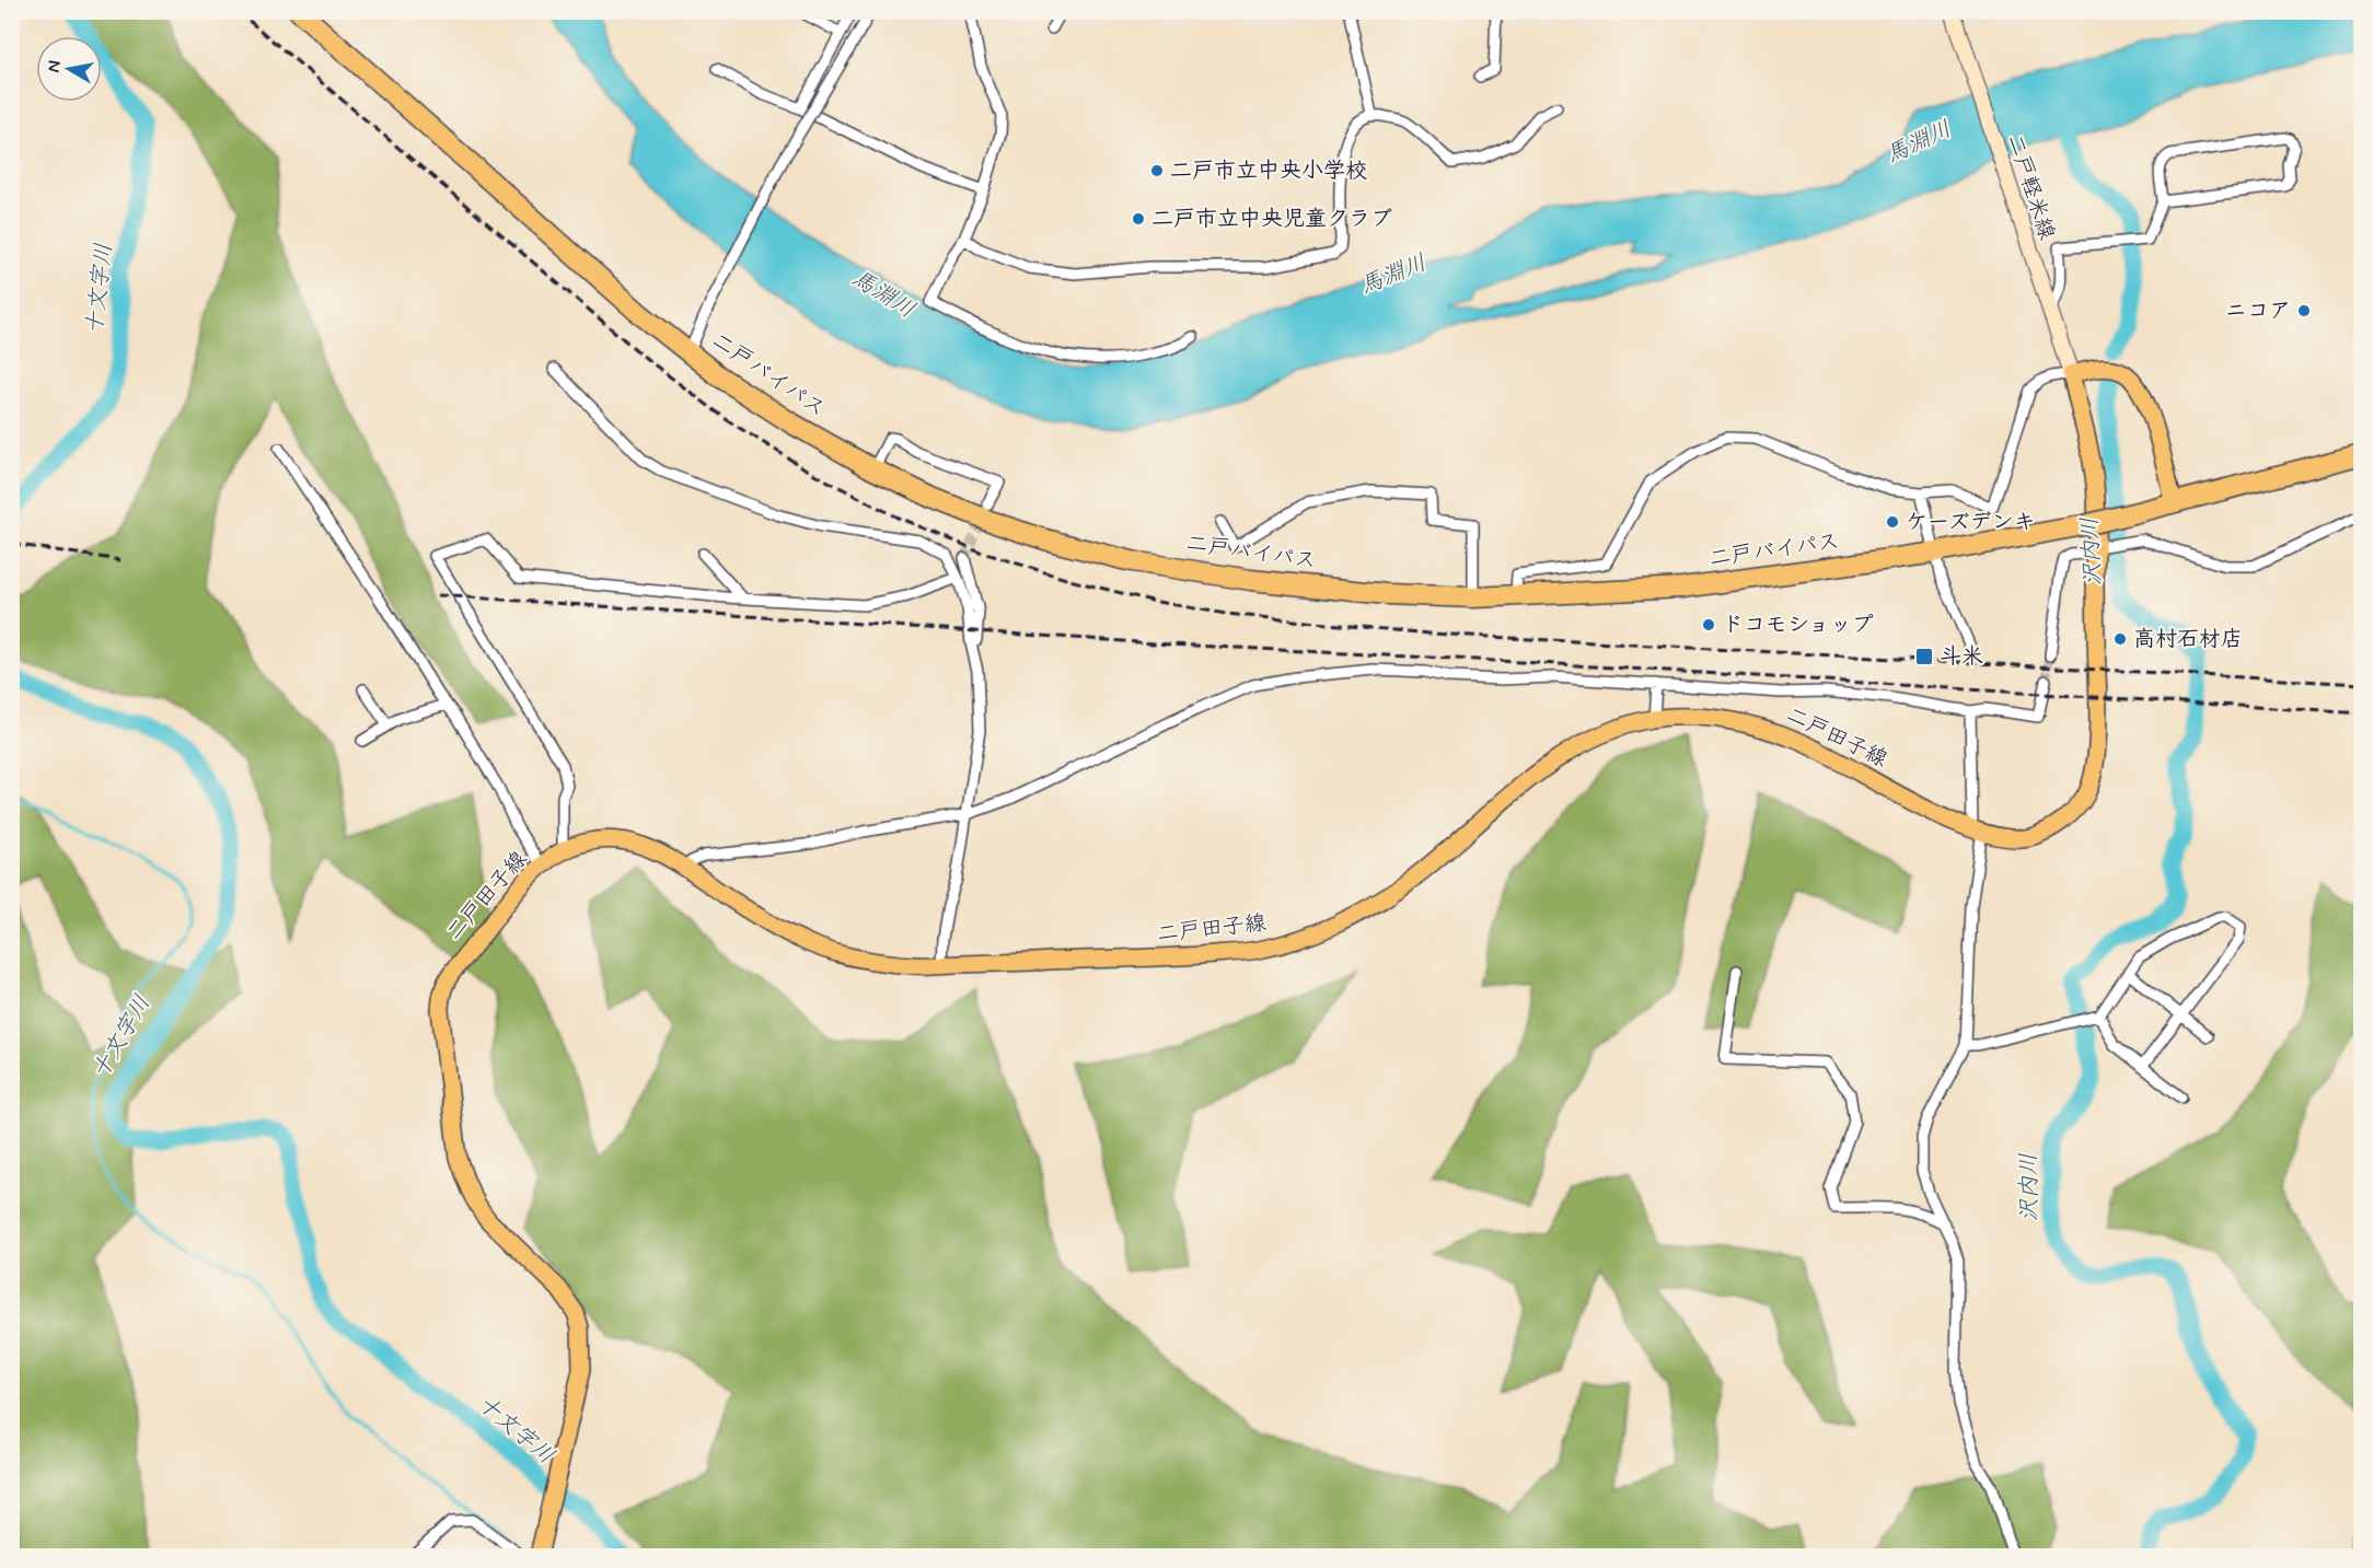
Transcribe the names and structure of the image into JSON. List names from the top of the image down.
{
  "streets": {
    "highway": ["二戸バイパス"],
    "main road": ["二戸軽米線", "二戸田子線"]
  },
  "crossings": [
    ["二戸軽米線", "二戸田子線"]
  ],
  "water": ["馬淵川", "十文字川", "沢内川"],
  "places": {
    "other": [
      "二戸市立中央小学校",
      "二戸市立中央児童クラブ",
      "ニコア",
      "ケーズデンキ",
      "ドコモショップ",
      "高村石材店"
    ],
    "transit": ["斗米"]
  },
  "north": "left"
}
